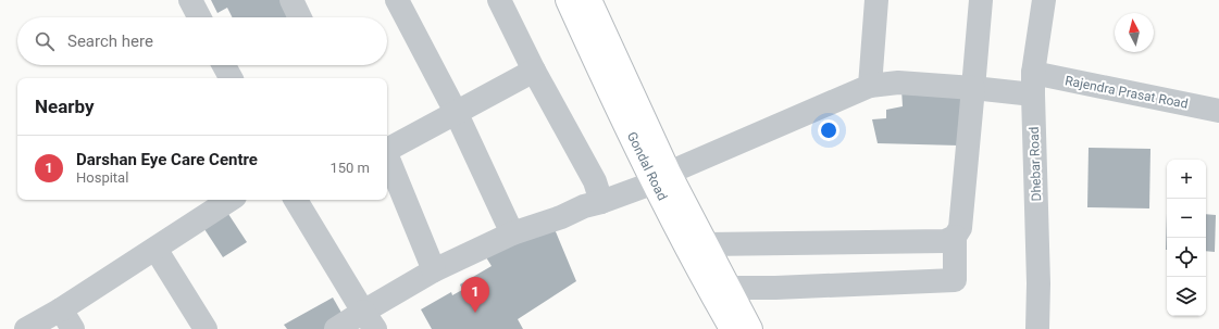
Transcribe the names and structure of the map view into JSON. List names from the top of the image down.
{
  "streets": {
    "main road": ["Gondal Road"],
    "street": ["Rajendra Prasat Road", "Dhebar Road"]
  },
  "crossings": [
    ["Rajendra Prasat Road", "Dhebar Road"],
    ["Rajendra Prasat Road", "Gondal Road"]
  ],
  "north": "top",
  "page": {
    "search": "Search here",
    "heading": "Nearby",
    "list": [
      {
        "mark": "1",
        "name": "Darshan Eye Care Centre",
        "note": "Hospital",
        "value": "150 m"
      }
    ],
    "map_buttons": ["+", "−"],
    "pins": "1"
  }
}
